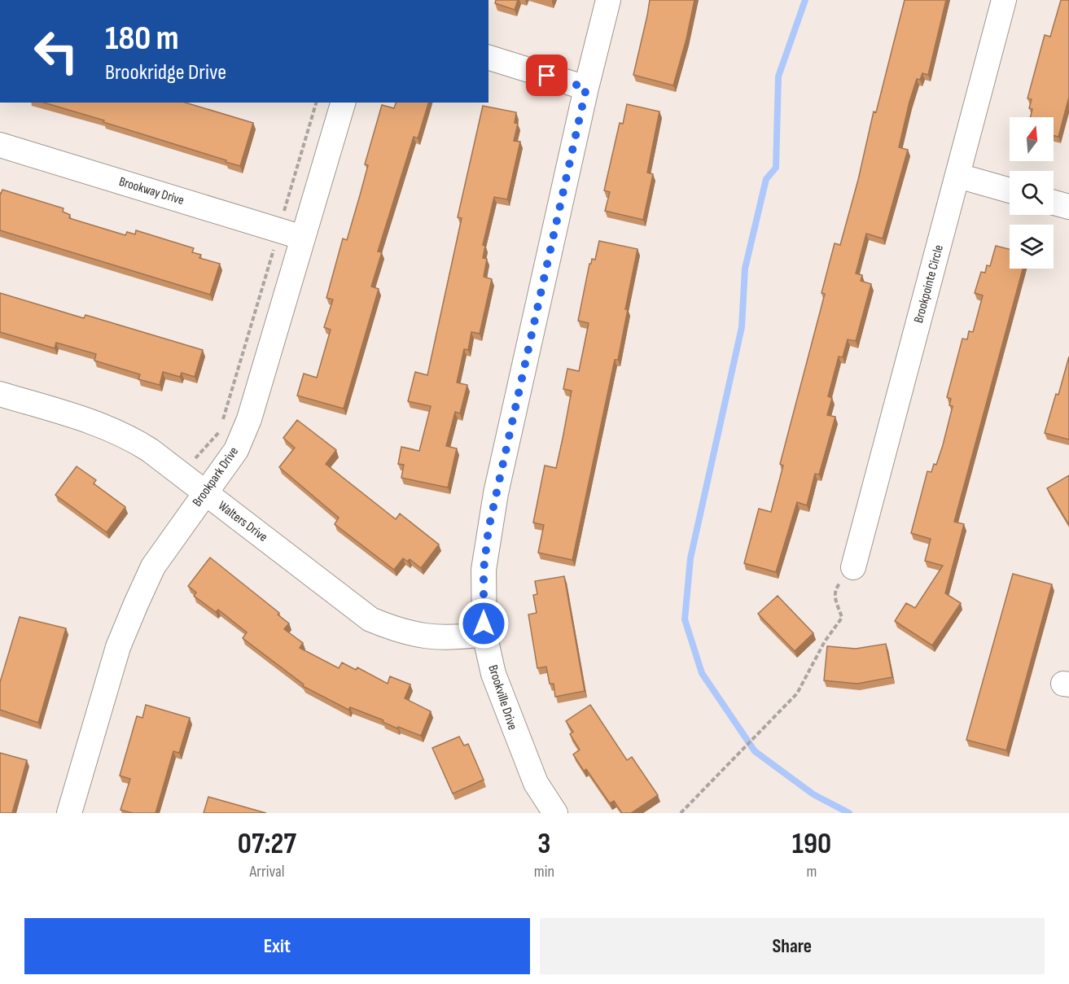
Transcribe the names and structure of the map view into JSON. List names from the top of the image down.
{
  "streets": {
    "street": [
      "Brookway Drive",
      "Brookpointe Circle",
      "Brookpark Drive",
      "Walters Drive",
      "Brookville Drive"
    ]
  },
  "crossings": [
    ["Brookway Drive", "Brookpark Drive"],
    ["Brookpark Drive", "Walters Drive"],
    ["Walters Drive", "Brookville Drive"]
  ],
  "north": "top",
  "page": {
    "turn": ["180 m", "Brookridge Drive"],
    "eta": [
      "07:27",
      "Arrival",
      "3",
      "min",
      "190",
      "m"
    ],
    "buttons": ["Exit", "Share"]
  }
}
